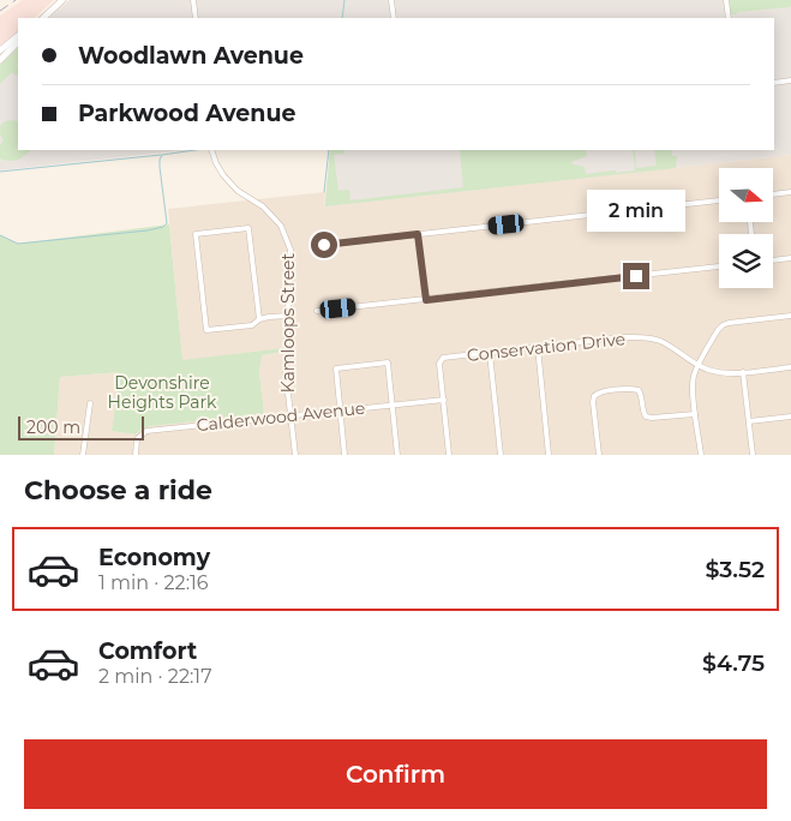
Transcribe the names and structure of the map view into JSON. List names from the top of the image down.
{
  "streets": {
    "street": ["Kamloops Street", "Conservation Drive", "Calderwood Avenue"]
  },
  "crossings": [
    ["Kamloops Street", "Calderwood Avenue"],
    ["Conservation Drive", "Calderwood Avenue"]
  ],
  "parks": ["Devonshire Heights Park"],
  "scale_bar": "200 m",
  "north": "right",
  "page": {
    "banner": ["Woodlawn Avenue", "Parkwood Avenue"],
    "bubble": "2 min",
    "scale": "200 m",
    "heading": "Choose a ride",
    "list": [
      {
        "name": "Economy",
        "note": "1 min · 22:16",
        "value": "$3.52"
      },
      {
        "name": "Comfort",
        "note": "2 min · 22:17",
        "value": "$4.75"
      }
    ],
    "buttons": "Confirm"
  }
}
